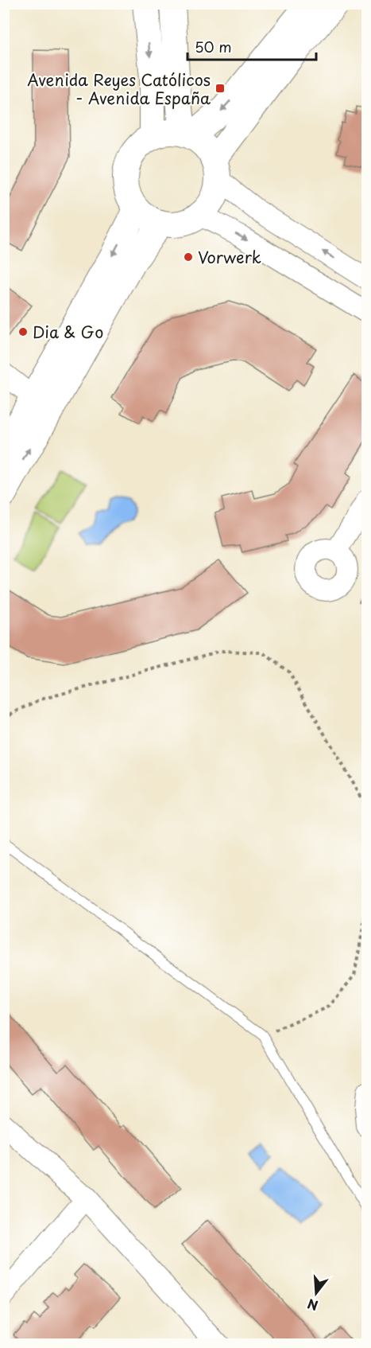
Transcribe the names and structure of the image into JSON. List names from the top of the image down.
{
  "places": {
    "transit": ["Avenida Reyes Católicos - Avenida España"],
    "other": ["Vorwerk", "Dia & Go"]
  },
  "scale_bar": "50 m",
  "north": "bottom"
}
